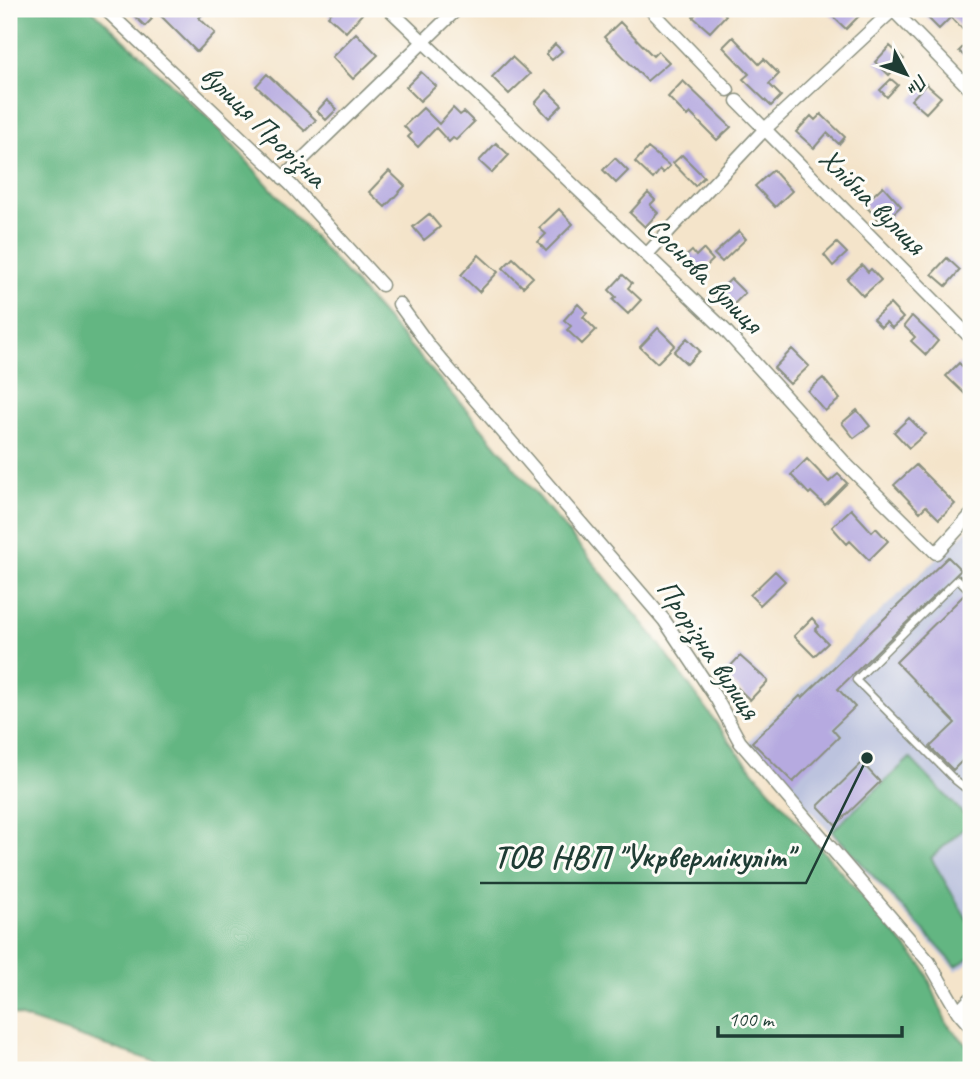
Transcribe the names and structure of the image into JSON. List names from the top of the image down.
{
  "streets": {
    "street": [
      "вулиця Прорізна",
      "Хлібна вулиця",
      "Соснова вулиця",
      "Прорізна вулиця"
    ]
  },
  "places": ["ТОВ НВП \"Укрвермікуліт\""],
  "scale_bar": "100 m",
  "north": "bottom right"
}
